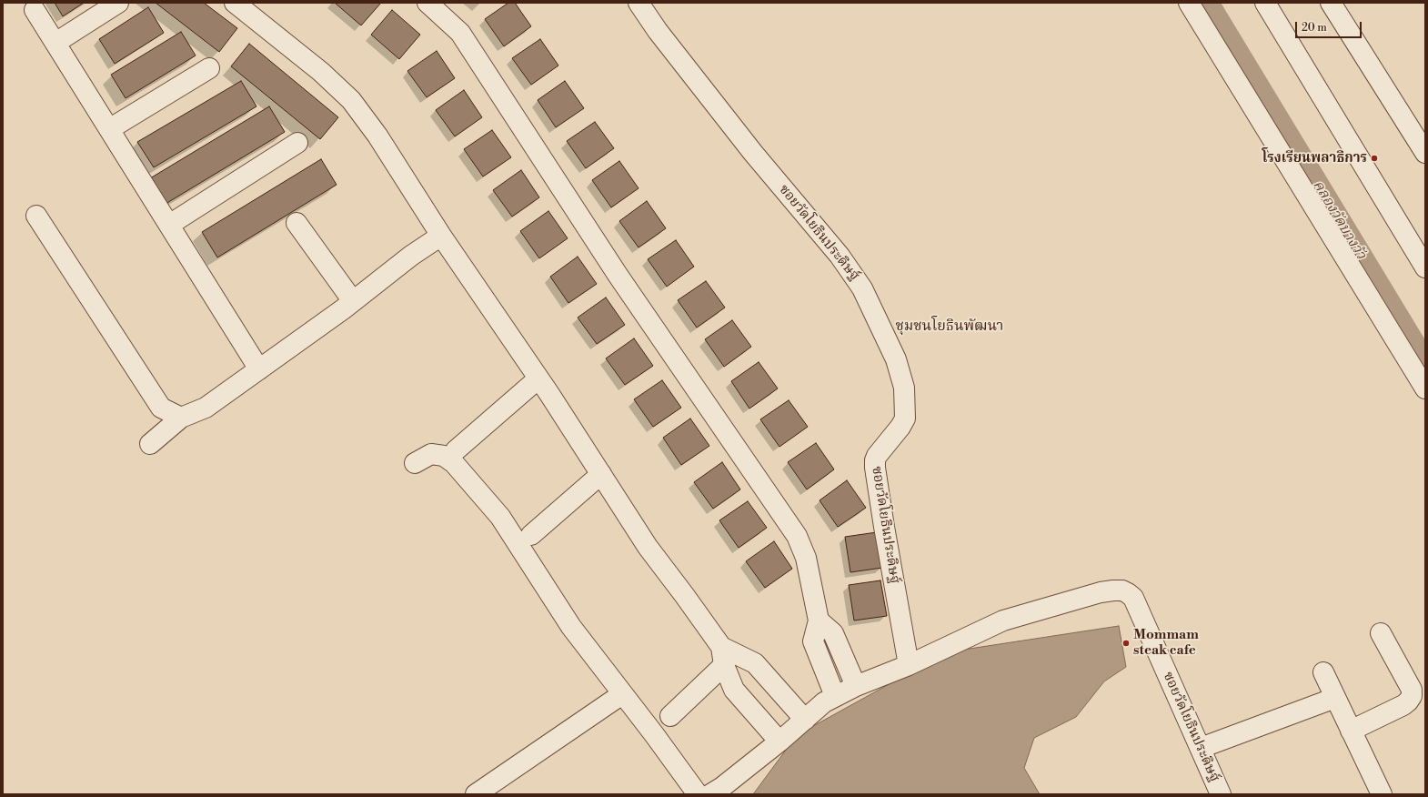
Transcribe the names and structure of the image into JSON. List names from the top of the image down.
{
  "streets": {
    "street": ["ซอยวัดโยธินประดิษฐ์"]
  },
  "districts": ["ชุมชนโยธินพัฒนา"],
  "water": ["คลองวัดบางวัว"],
  "places": ["โรงเรียนพลาธิการ", "Mommam steak cafe"],
  "scale_bar": "20 m"
}
